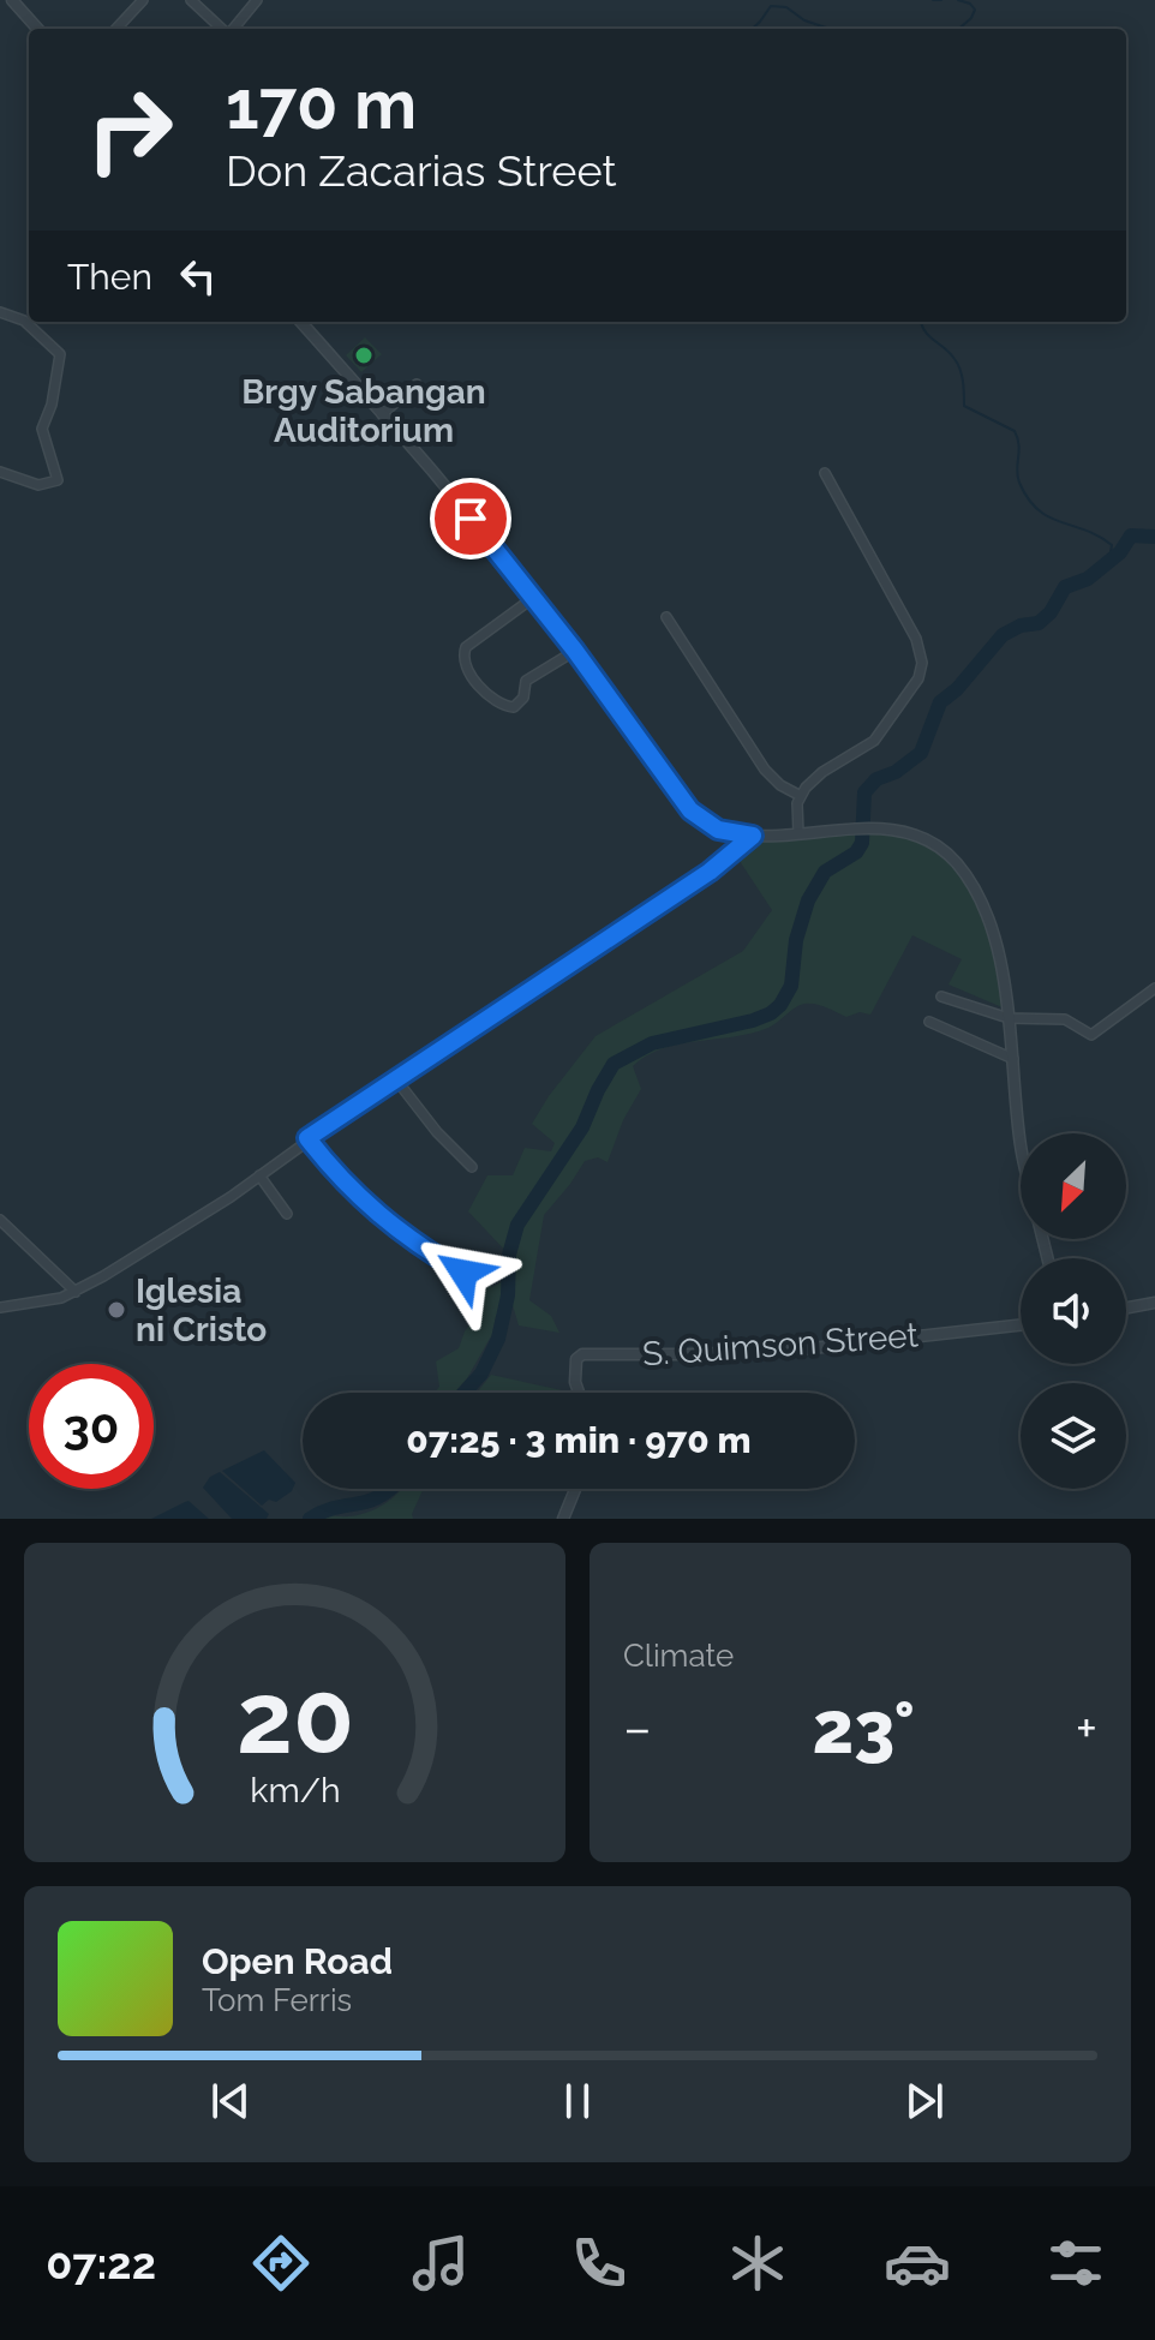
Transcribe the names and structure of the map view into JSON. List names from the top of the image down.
{
  "streets": {
    "street": ["S. Quimson Street"]
  },
  "places": ["Brgy Sabangan Auditorium", "Iglesia ni Cristo"],
  "north": "bottom left",
  "page": {
    "turn": ["170 m", "Don Zacarias Street"],
    "then": "Then",
    "limit": "30",
    "trip": "07:25 · 3 min · 970 m",
    "tile": "Climate",
    "heat": ["−", "23°", "+"],
    "song": ["Open Road", "Tom Ferris"],
    "tabs": "07:22",
    "gauge": ["20", "km/h"]
  }
}
